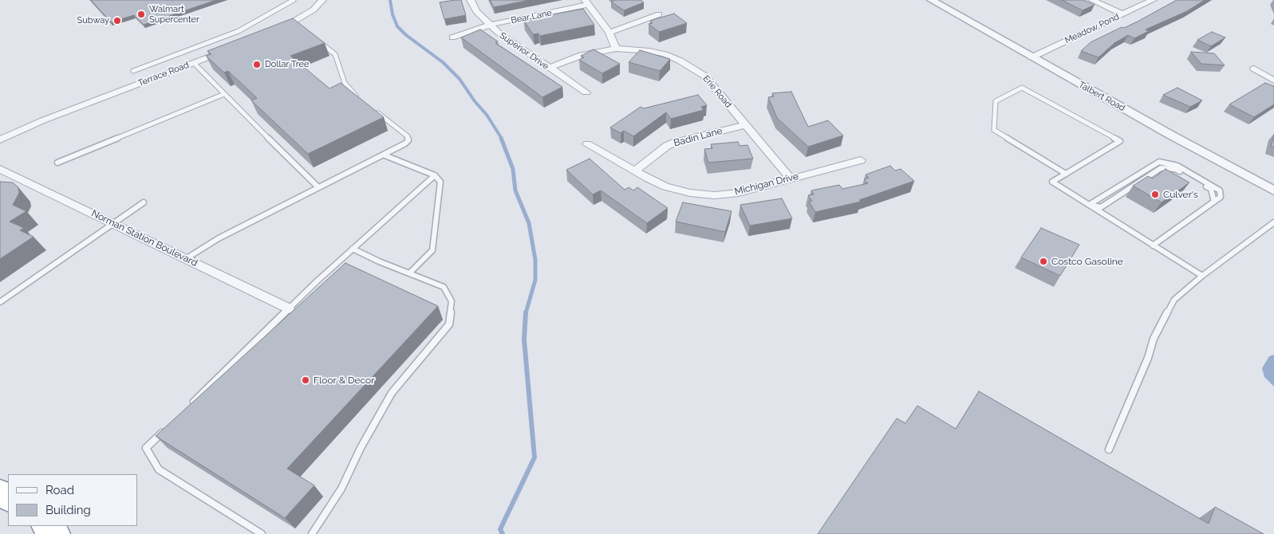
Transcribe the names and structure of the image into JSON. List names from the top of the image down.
{
  "streets": {
    "street": [
      "Bear Lane",
      "Meadow Pond",
      "Superior Drive",
      "Terrace Road",
      "Erie Road",
      "Talbert Road",
      "Badin Lane",
      "Michigan Drive",
      "Norman Station Boulevard"
    ]
  },
  "crossings": [
    ["Bear Lane", "Superior Drive"],
    ["Meadow Pond", "Talbert Road"],
    ["Superior Drive", "Erie Road"],
    ["Erie Road", "Badin Lane"],
    ["Erie Road", "Michigan Drive"],
    ["Badin Lane", "Michigan Drive"]
  ],
  "places": [
    "Walmart Supercenter",
    "Subway",
    "Dollar Tree",
    "Culver's",
    "Costco Gasoline",
    "Floor & Decor"
  ],
  "legend": ["Road", "Building"]
}
